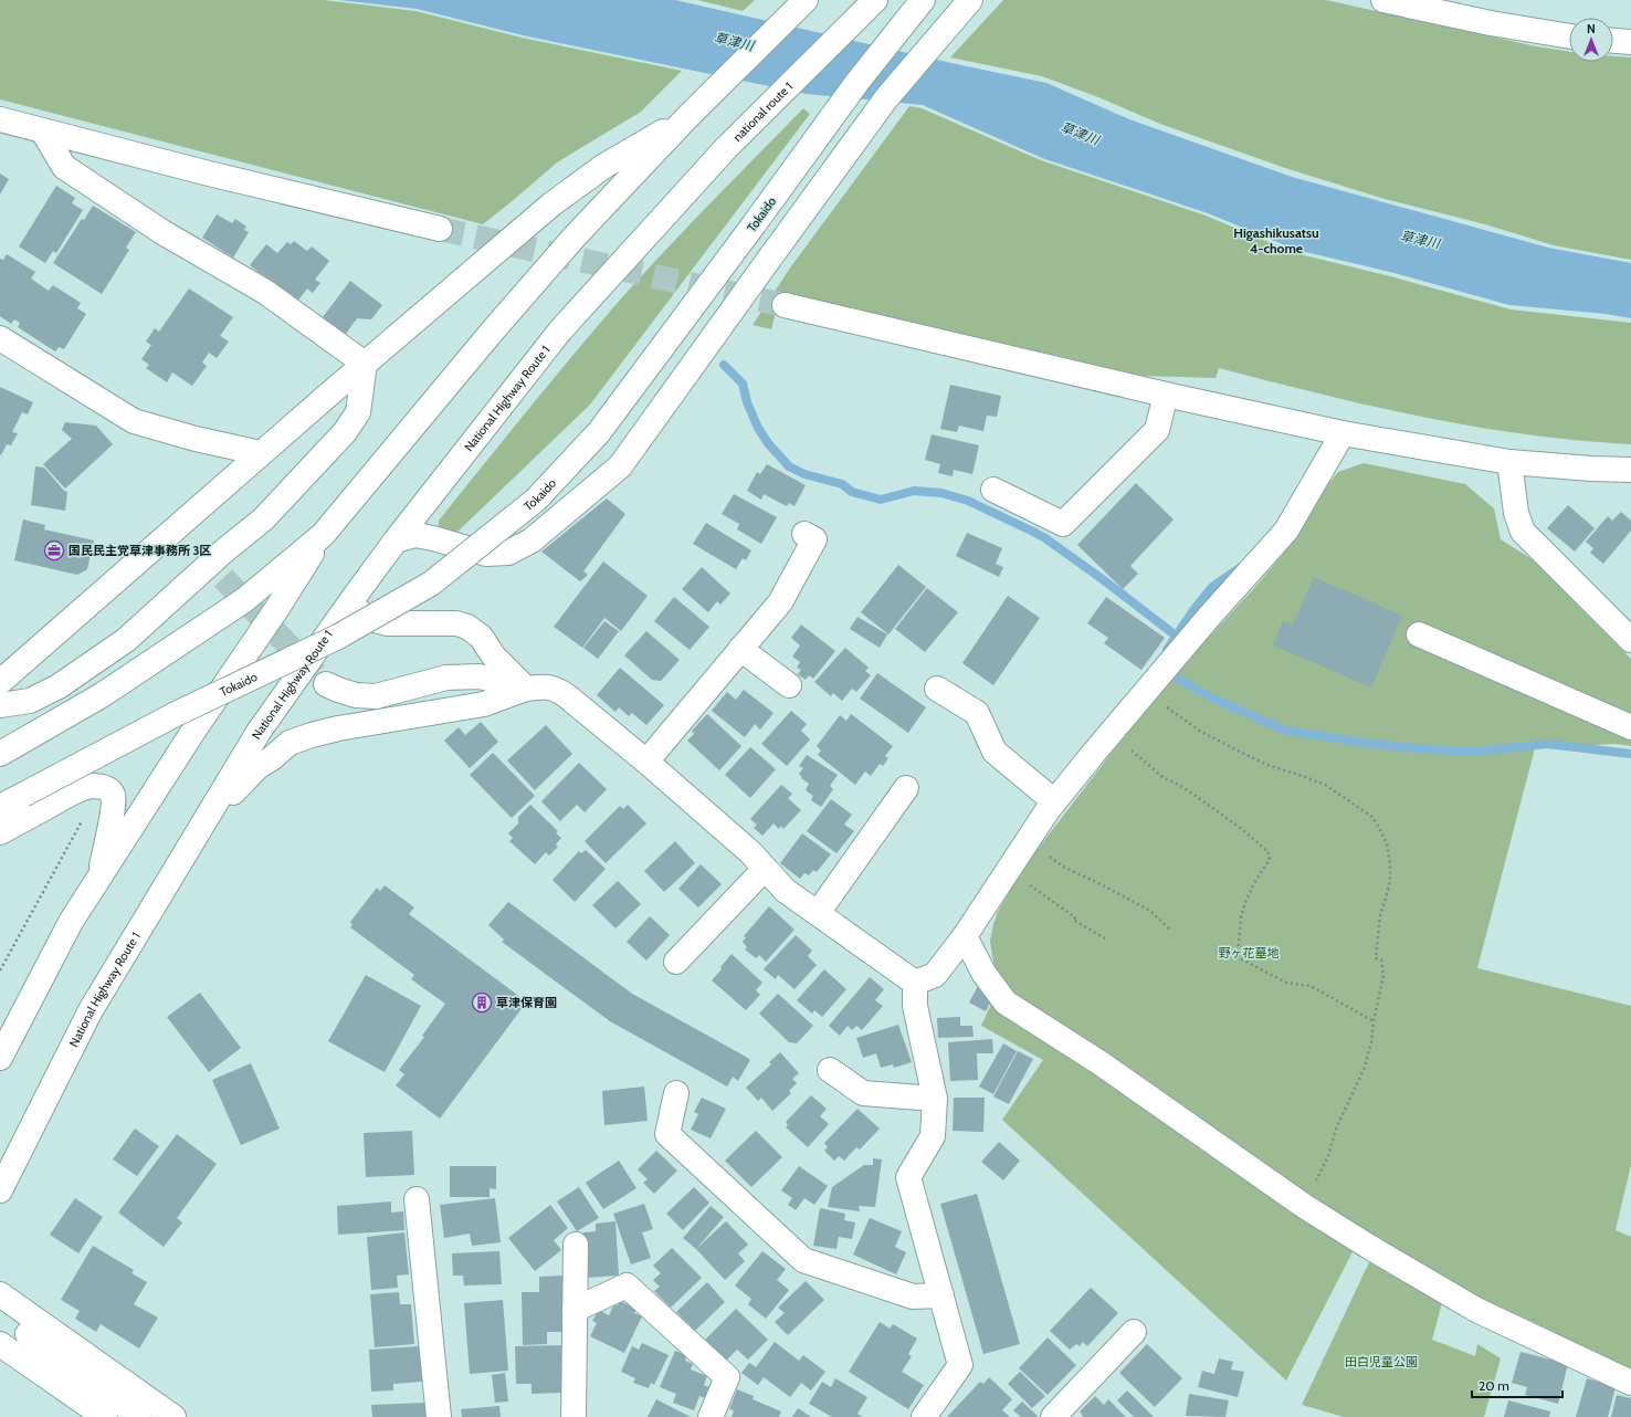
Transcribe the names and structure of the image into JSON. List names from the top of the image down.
{
  "streets": {
    "main road": ["national route 1", "Tokaido", "National Highway Route 1"]
  },
  "crossings": [
    ["national route 1", "National Highway Route 1"]
  ],
  "districts": ["Higashikusatsu 4-chome"],
  "water": ["草津川"],
  "parks": ["野ヶ花墓地", "田白児童公園"],
  "places": {
    "office": ["国民民主党草津事務所 3区"],
    "building": ["草津保育園"]
  },
  "scale_bar": "20 m",
  "north": "top"
}
